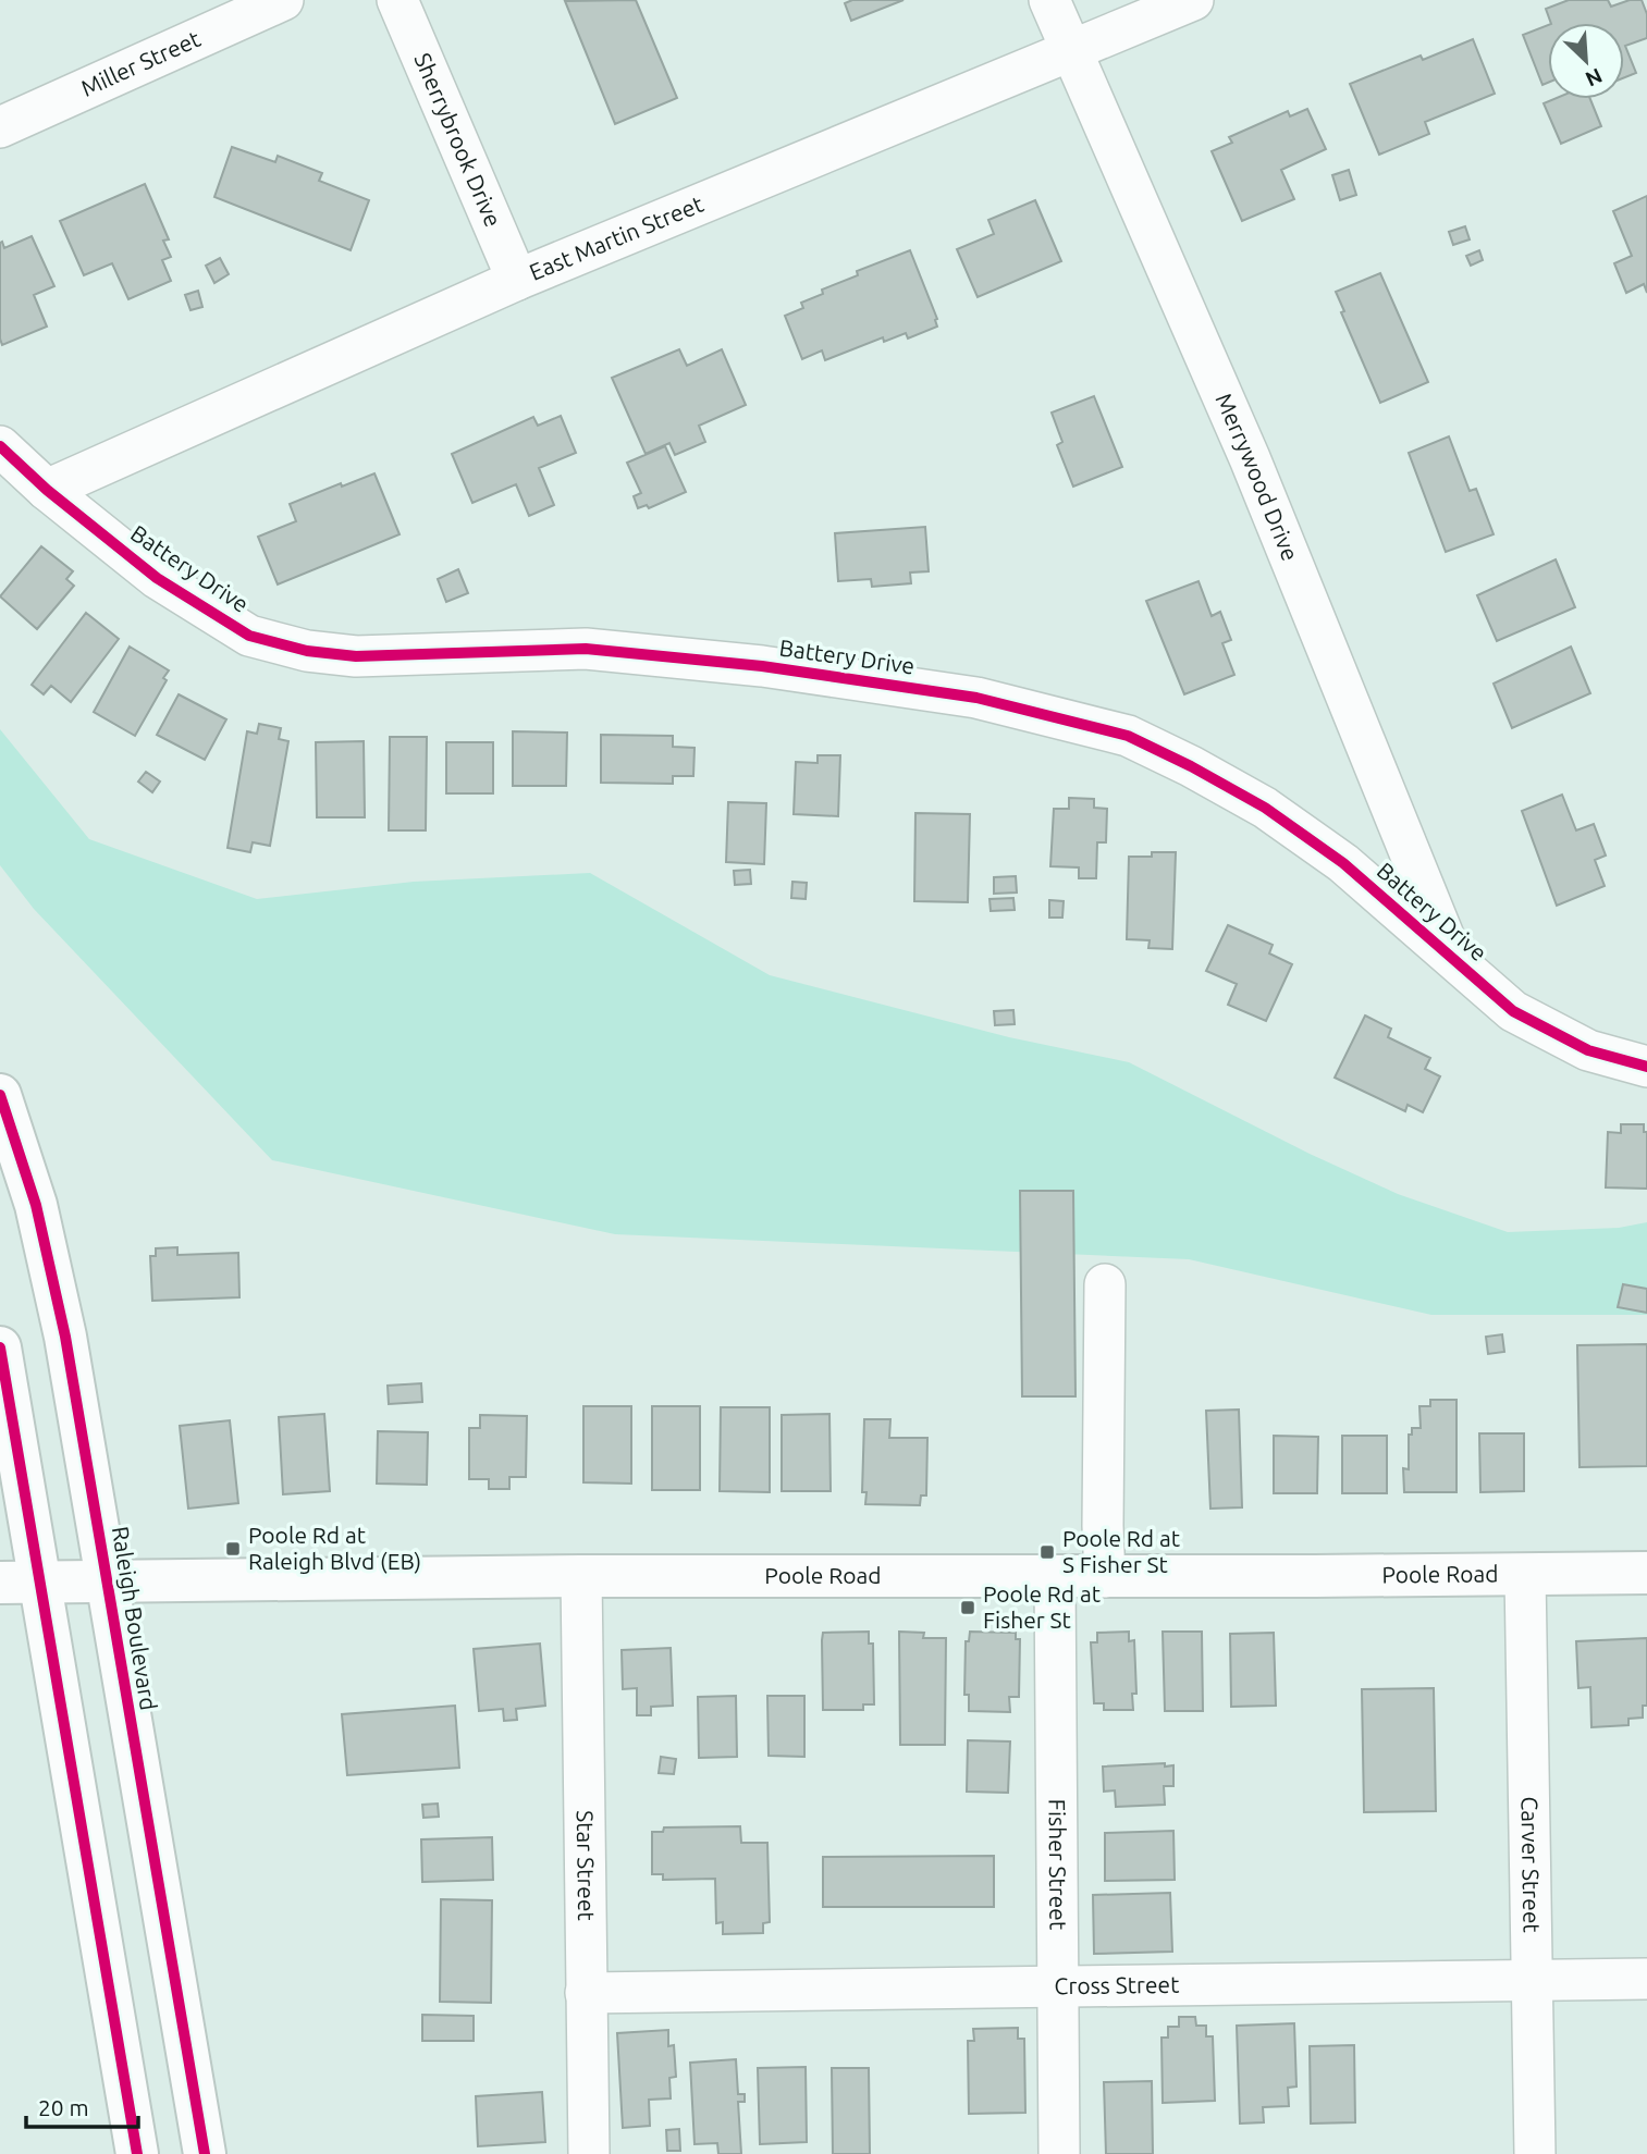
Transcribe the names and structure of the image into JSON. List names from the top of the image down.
{
  "streets": {
    "main road": ["Poole Road", "Raleigh Boulevard"],
    "street": [
      "Miller Street",
      "Sherrybrook Drive",
      "East Martin Street",
      "Merrywood Drive",
      "Battery Drive",
      "Carver Street",
      "Star Street",
      "Fisher Street",
      "Cross Street"
    ]
  },
  "crossings": [
    ["Sherrybrook Drive", "East Martin Street"],
    ["East Martin Street", "Merrywood Drive"],
    ["East Martin Street", "Battery Drive"],
    ["Merrywood Drive", "Battery Drive"],
    ["Poole Road", "Raleigh Boulevard"],
    ["Poole Road", "Carver Street"],
    ["Poole Road", "Star Street"],
    ["Poole Road", "Fisher Street"],
    ["Carver Street", "Cross Street"],
    ["Star Street", "Cross Street"],
    ["Fisher Street", "Cross Street"]
  ],
  "places": {
    "transit": ["Poole Rd at Raleigh Blvd (EB)", "Poole Rd at S Fisher St", "Poole Rd at Fisher St"]
  },
  "scale_bar": "20 m",
  "north": "bottom right"
}
